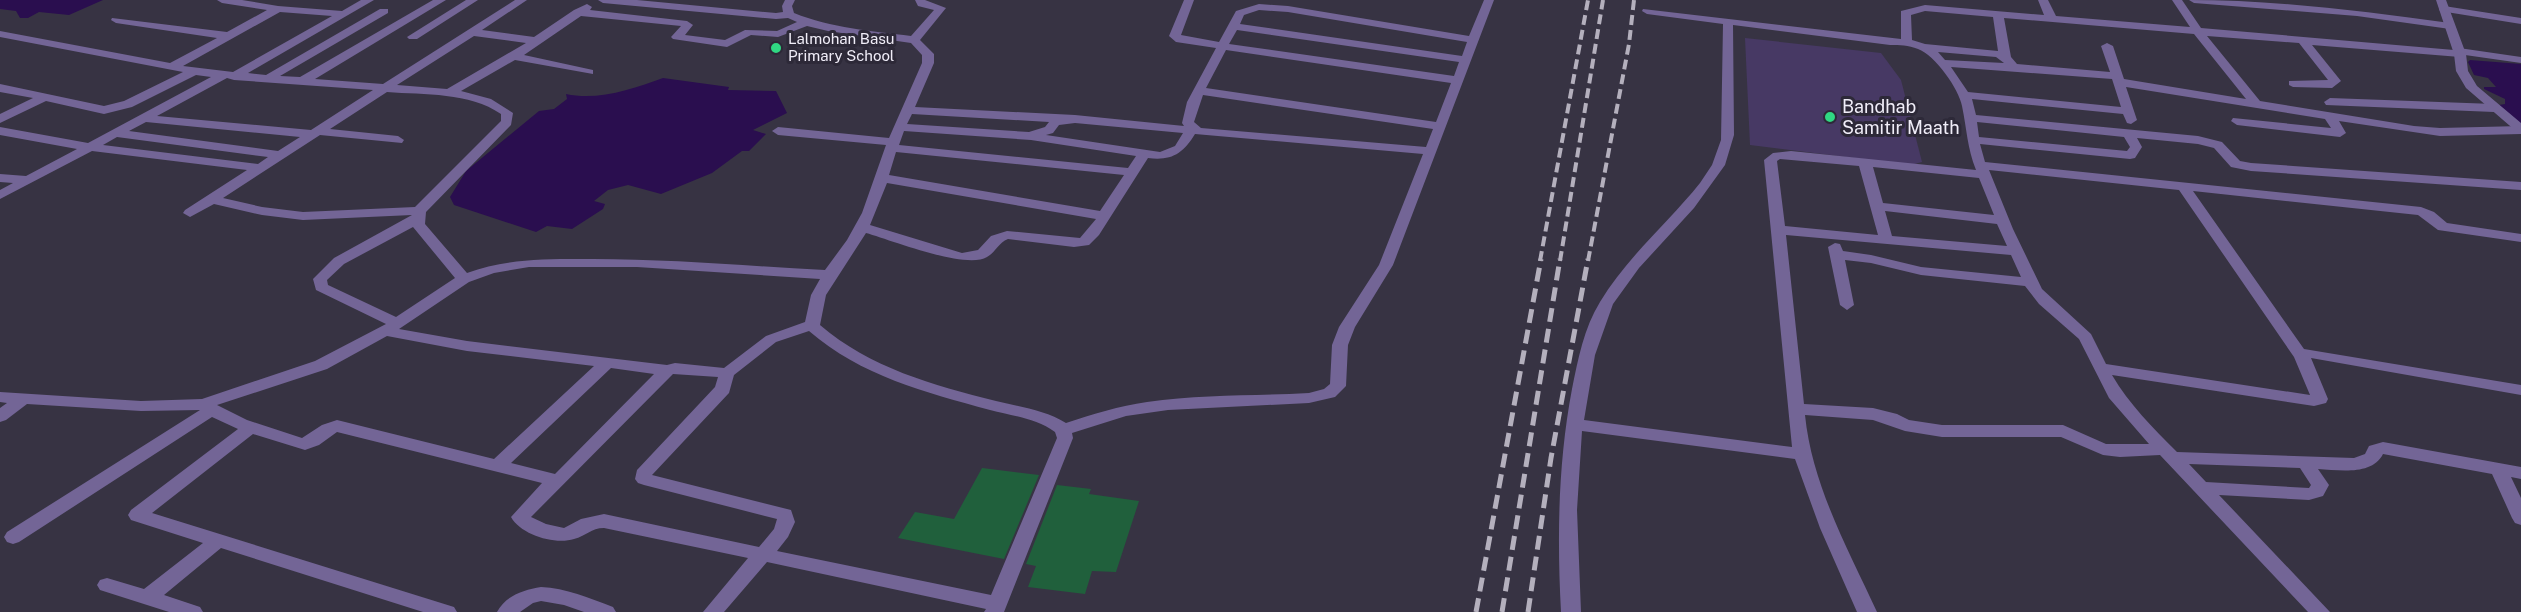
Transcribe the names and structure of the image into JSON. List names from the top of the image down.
{
  "places": ["Lalmohan Basu Primary School", "Bandhab Samitir Maath"]
}
